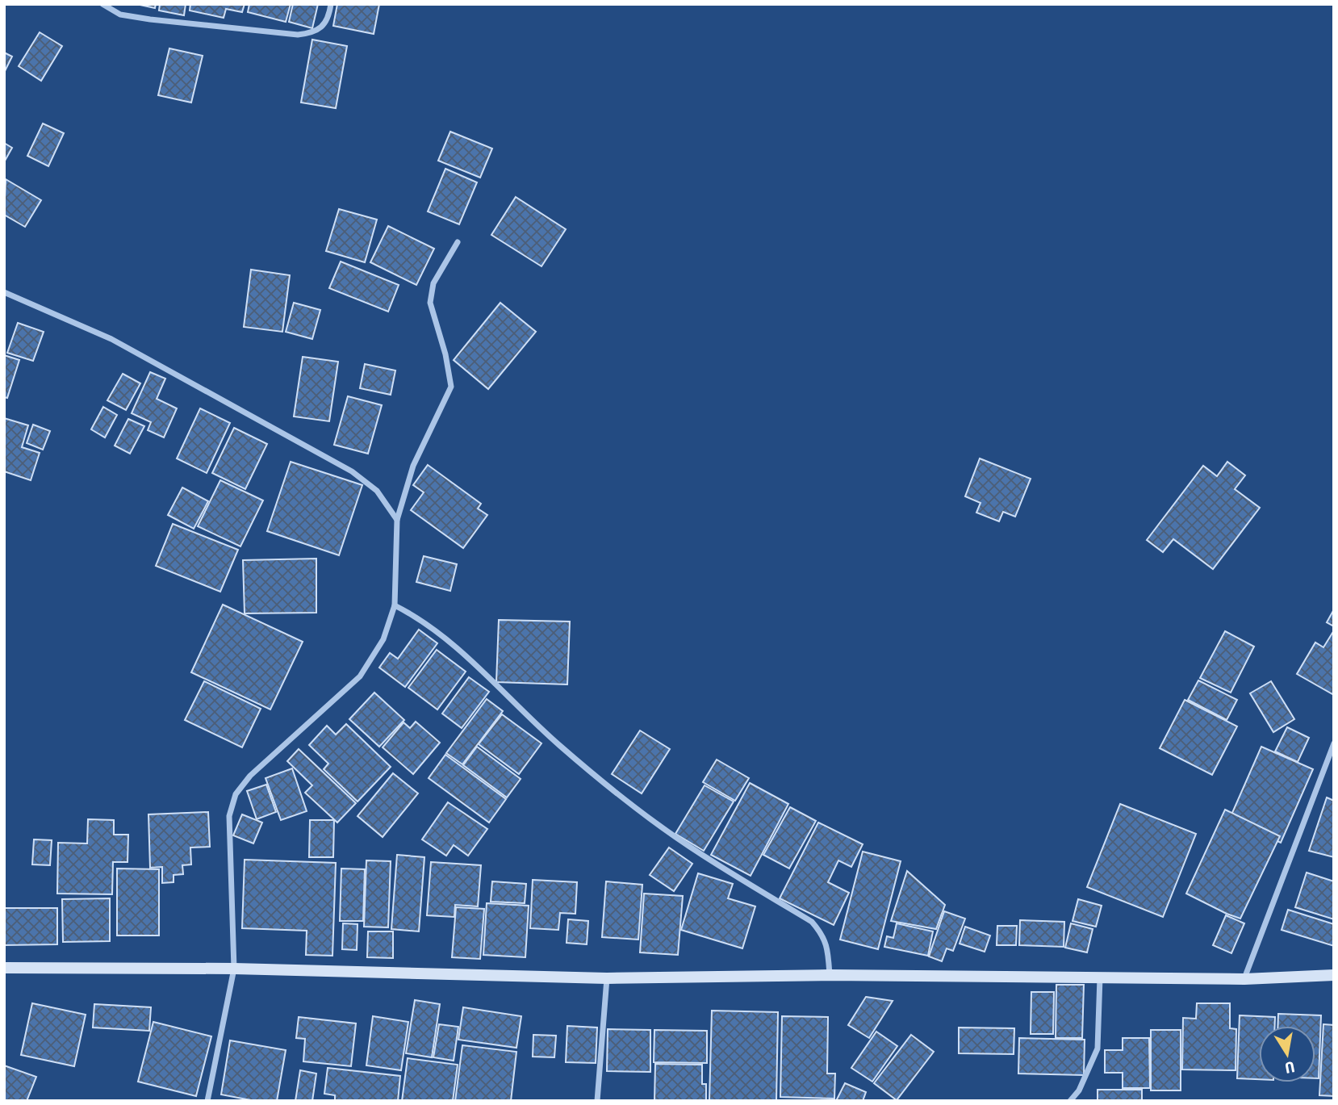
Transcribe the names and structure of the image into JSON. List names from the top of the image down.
{
  "north": "bottom"
}
